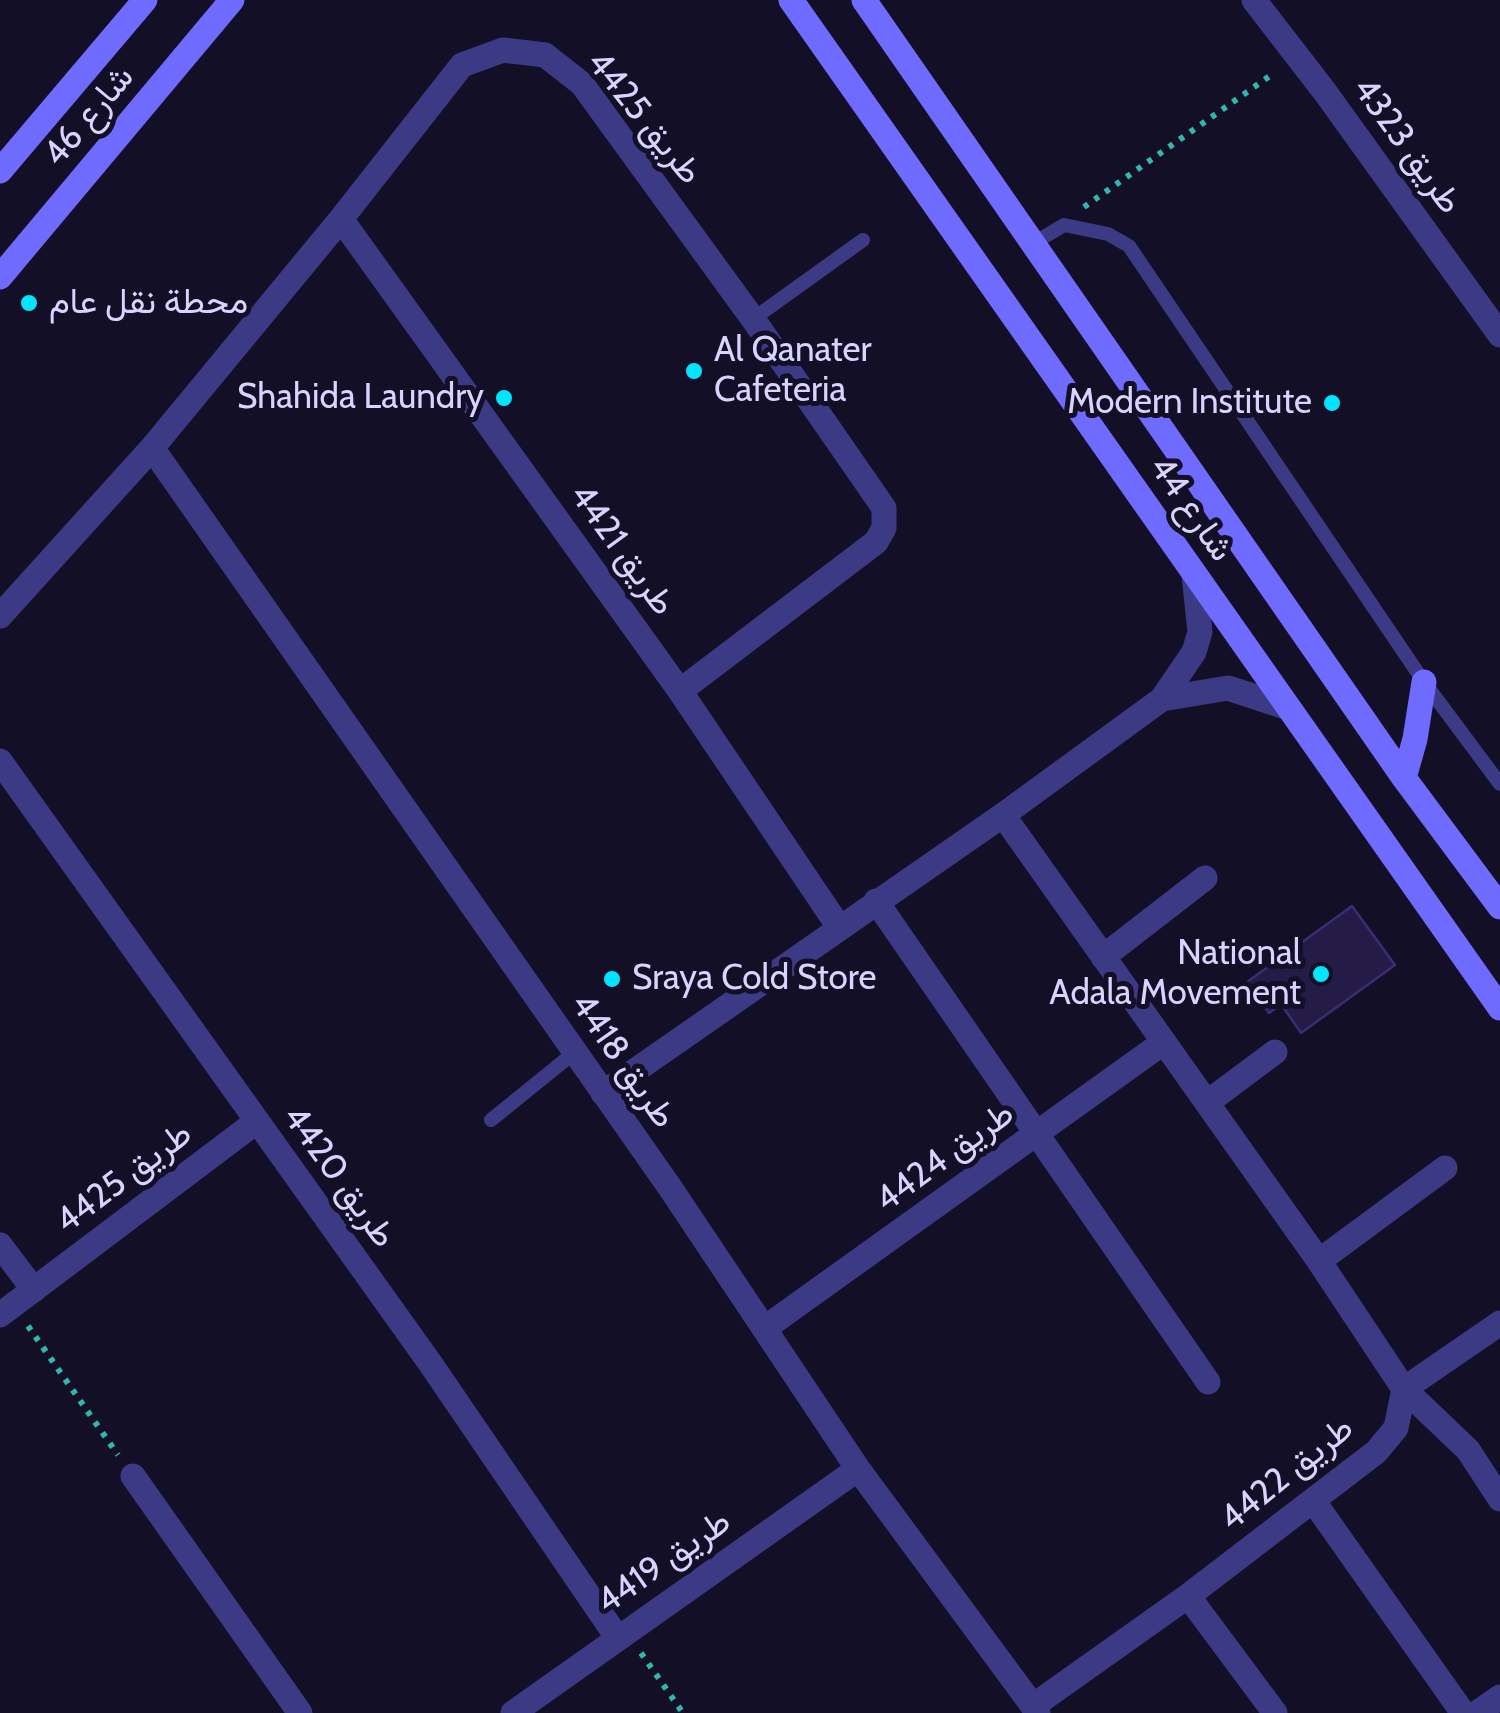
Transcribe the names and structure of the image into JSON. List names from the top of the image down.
{
  "streets": {
    "main road": ["شارع 46", "شارع 44"],
    "street": [
      "طريق 4425",
      "طريق 4323",
      "طريق 4421",
      "طريق 4418",
      "طريق 4424",
      "طريق 4420",
      "طريق 4422",
      "طريق 4419"
    ]
  },
  "crossings": [
    ["طريق 4425", "طريق 4421"],
    ["طريق 4425", "طريق 4418"],
    ["طريق 4425", "طريق 4420"],
    ["طريق 4418", "طريق 4424"],
    ["طريق 4418", "طريق 4422"],
    ["طريق 4418", "طريق 4419"],
    ["طريق 4420", "طريق 4419"]
  ],
  "places": [
    "محطة نقل عام",
    "Al Qanater Cafeteria",
    "Shahida Laundry",
    "Modern Institute",
    "National Adala Movement",
    "Sraya Cold Store"
  ]
}
